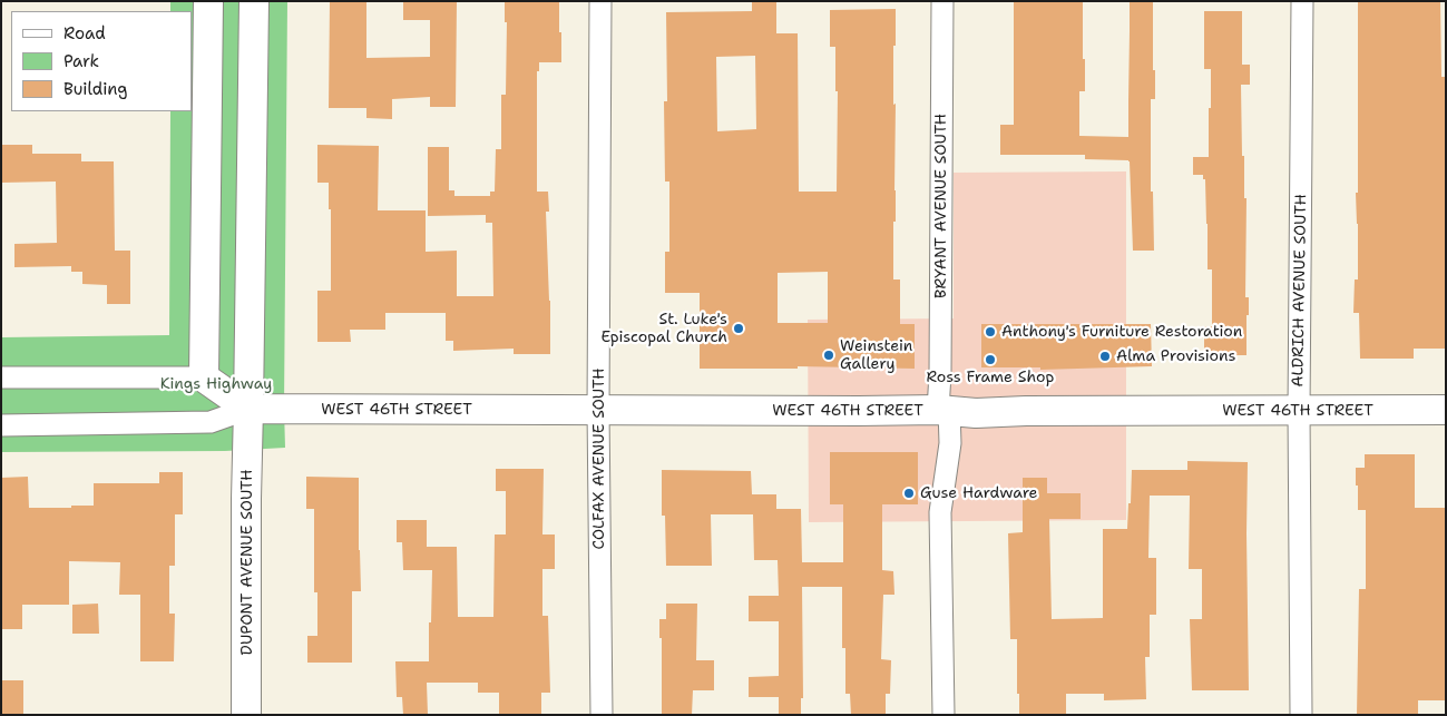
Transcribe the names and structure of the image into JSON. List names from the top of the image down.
{
  "streets": {
    "street": [
      "BRYANT AVENUE SOUTH",
      "ALDRICH AVENUE SOUTH",
      "WEST 46TH STREET",
      "COLFAX AVENUE SOUTH",
      "DUPONT AVENUE SOUTH"
    ]
  },
  "crossings": [
    ["BRYANT AVENUE SOUTH", "WEST 46TH STREET"],
    ["ALDRICH AVENUE SOUTH", "WEST 46TH STREET"],
    ["WEST 46TH STREET", "COLFAX AVENUE SOUTH"],
    ["WEST 46TH STREET", "DUPONT AVENUE SOUTH"]
  ],
  "parks": ["Kings Highway"],
  "places": [
    "St. Luke's Episcopal Church",
    "Anthony's Furniture Restoration",
    "Weinstein Gallery",
    "Alma Provisions",
    "Ross Frame Shop",
    "Guse Hardware"
  ],
  "legend": ["Road", "Park", "Building"]
}
